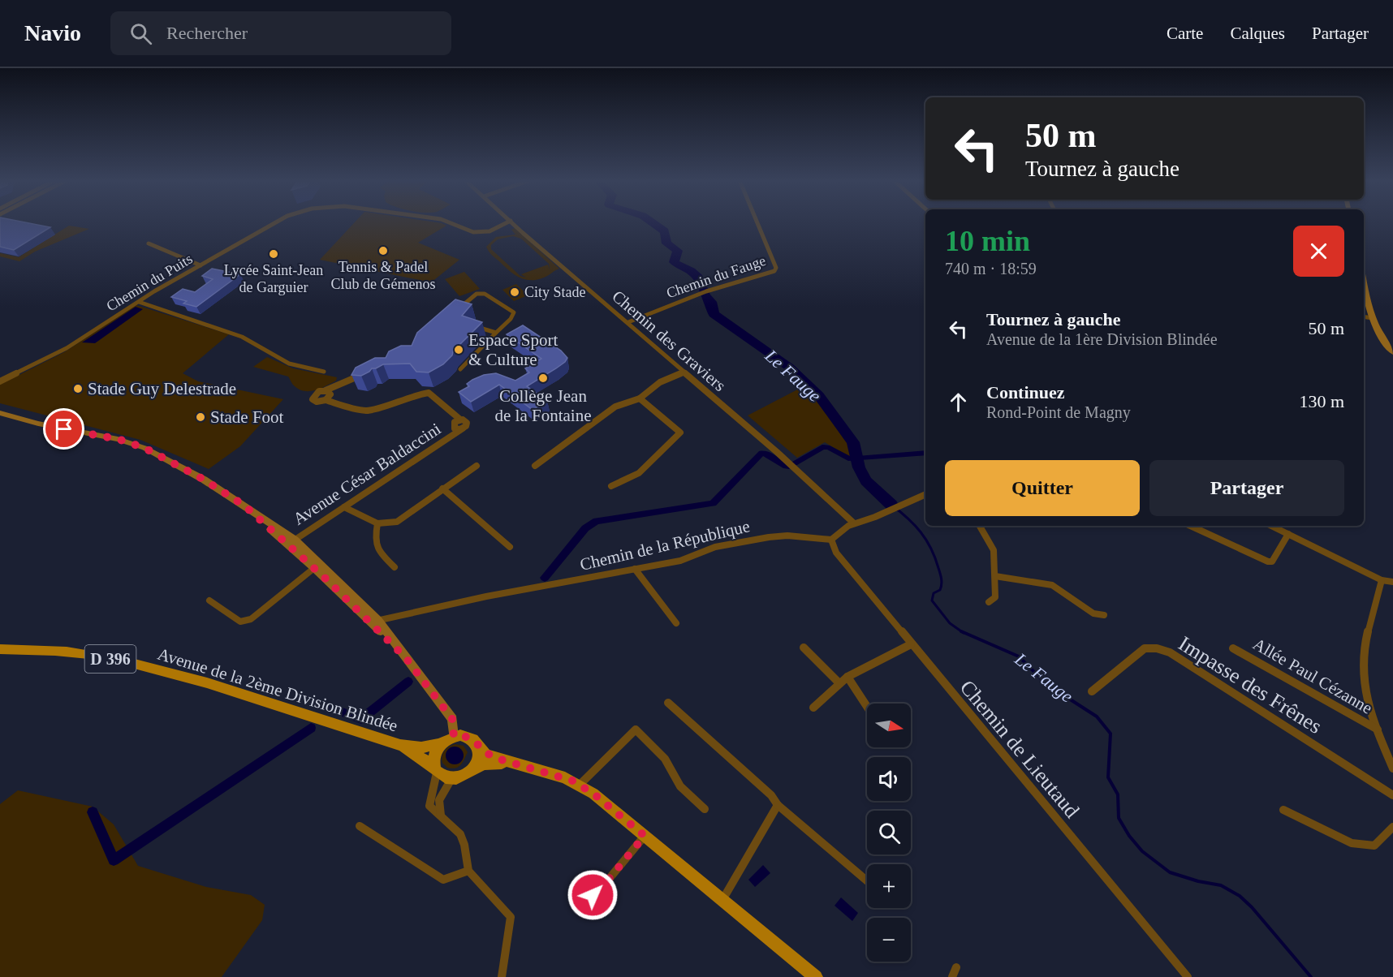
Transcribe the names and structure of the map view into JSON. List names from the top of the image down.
{
  "streets": {
    "main road": ["D 396", "Avenue de la 2ème Division Blindée"],
    "street": [
      "Chemin du Fauge",
      "Chemin du Puits",
      "Chemin des Graviers",
      "Avenue César Baldaccini",
      "Chemin de la République",
      "Allée Paul Cézanne",
      "Impasse des Frênes",
      "Chemin de Lieutaud"
    ]
  },
  "crossings": [
    ["Chemin du Fauge", "Chemin des Graviers"],
    ["Chemin de la République", "Chemin de Lieutaud"],
    ["D 396", "Avenue de la 2ème Division Blindée"]
  ],
  "water": ["Le Fauge"],
  "places": [
    "Tennis & Padel Club de Gémenos",
    "Lycée Saint-Jean de Garguier",
    "City Stade",
    "Espace Sport & Culture",
    "Collège Jean de la Fontaine",
    "Stade Guy Delestrade",
    "Stade Foot"
  ],
  "north": "right",
  "page": {
    "header": "Navio",
    "search": "Rechercher",
    "nav": ["Carte", "Calques", "Partager"],
    "turn": ["50 m", "Tournez à gauche"],
    "heading": ["10 min", "740 m · 18:59"],
    "list": [
      {
        "name": "Tournez à gauche",
        "note": "Avenue de la 1ère Division Blindée",
        "value": "50 m"
      },
      {
        "name": "Continuez",
        "note": "Rond-Point de Magny",
        "value": "130 m"
      }
    ],
    "buttons": ["Quitter", "Partager"],
    "map_buttons": ["+", "−"]
  }
}
